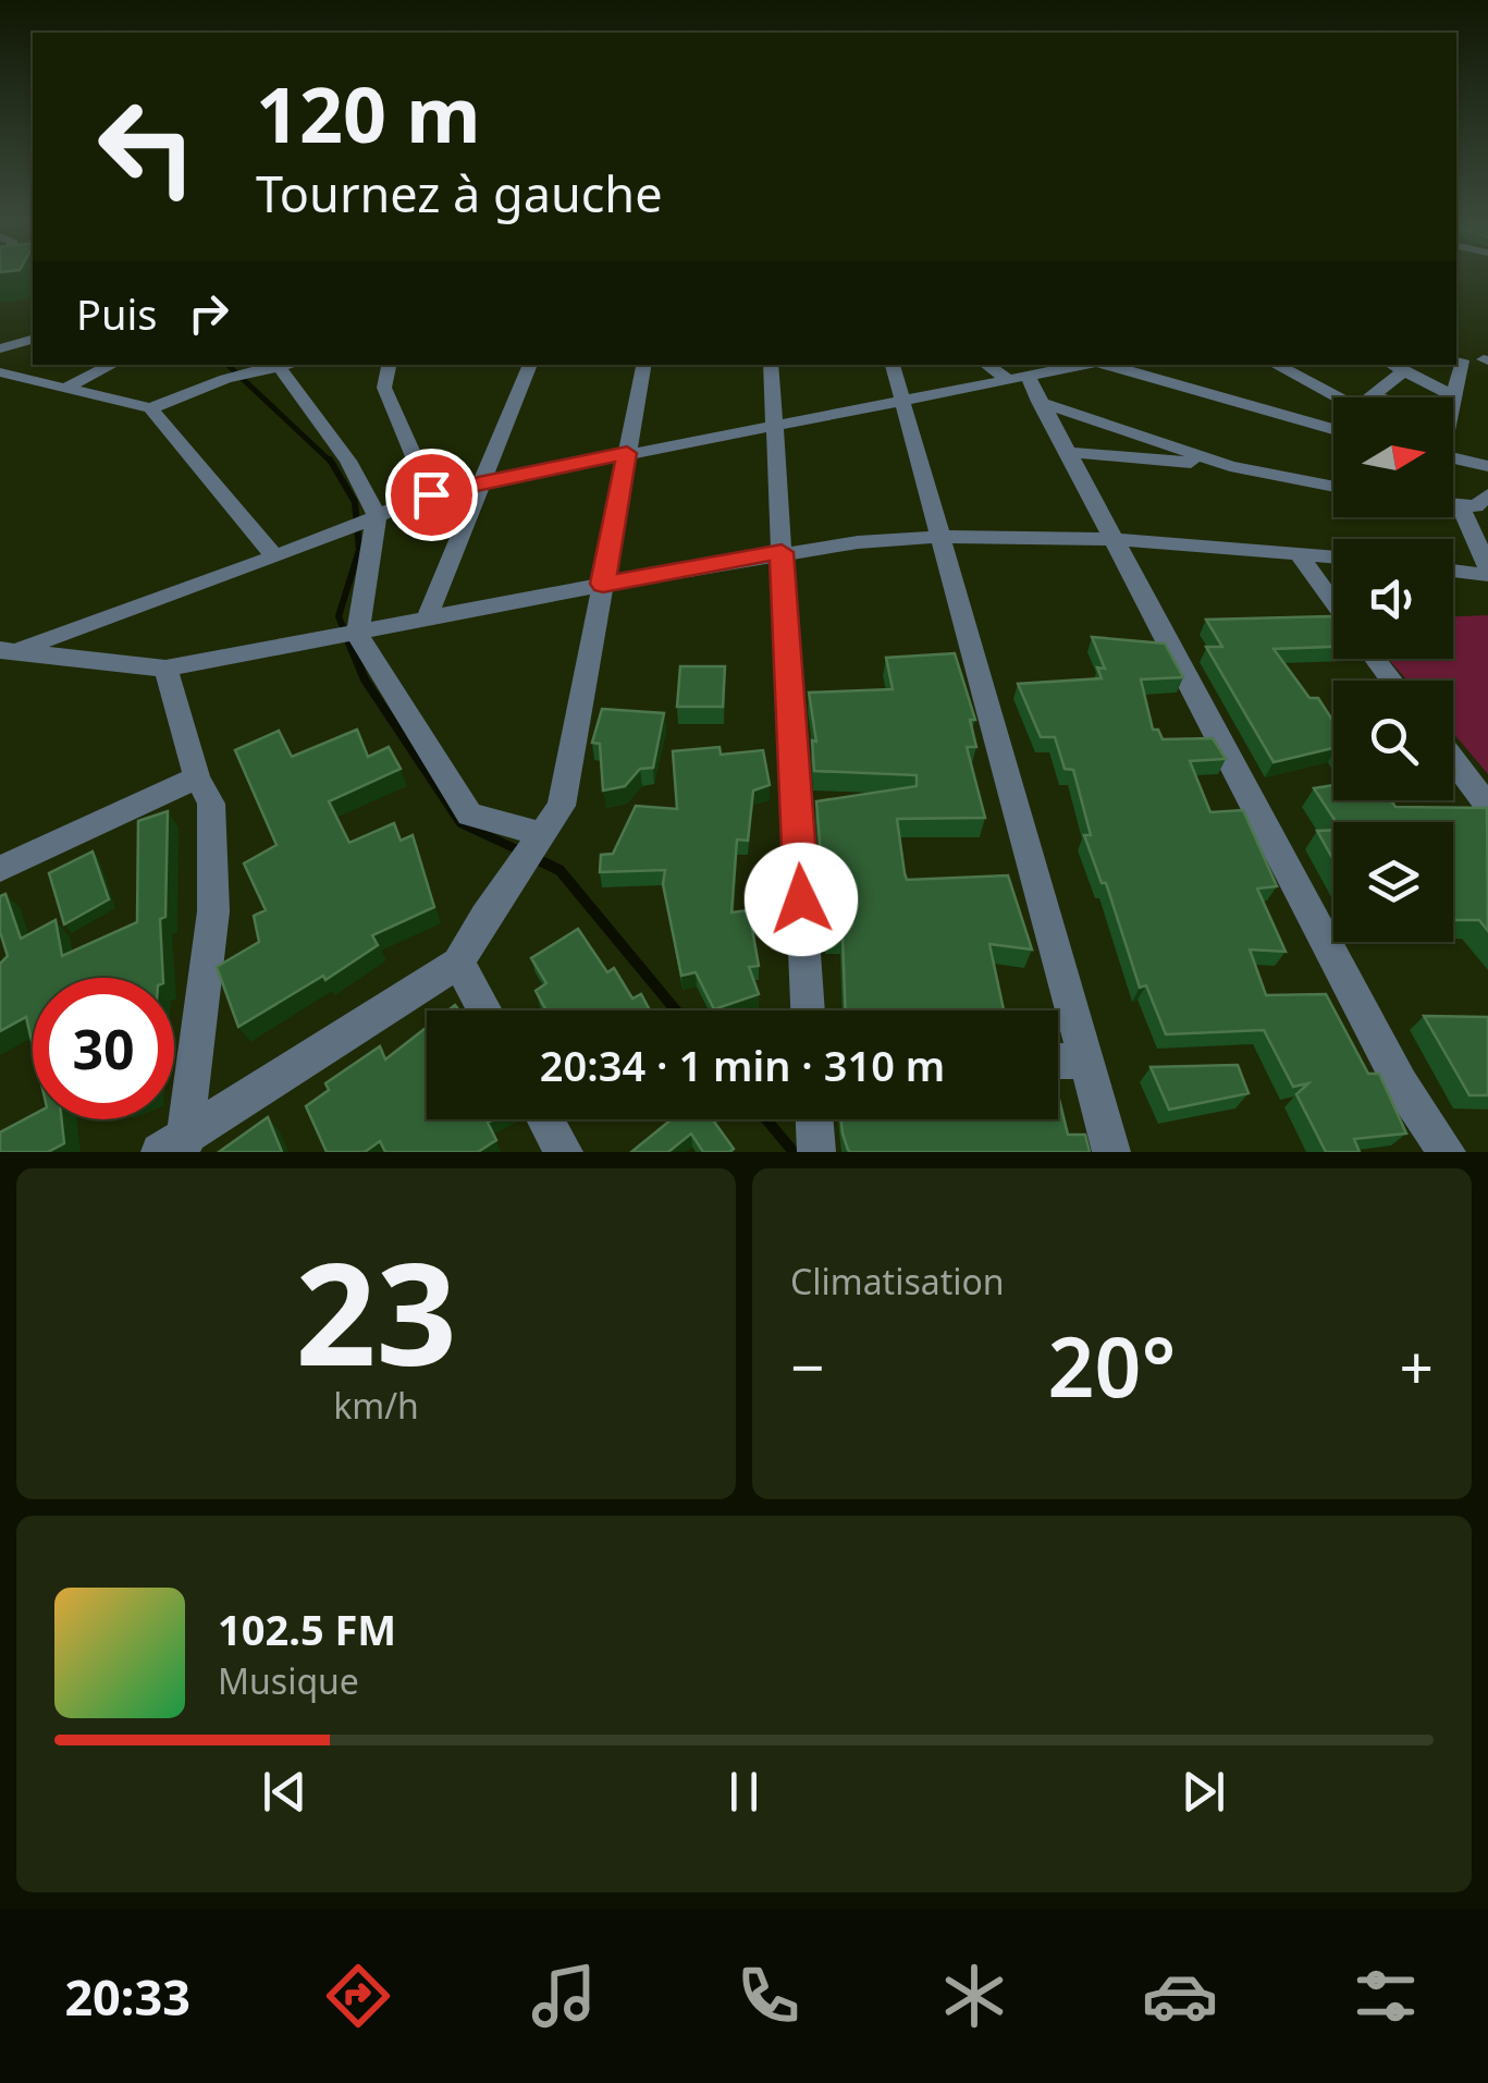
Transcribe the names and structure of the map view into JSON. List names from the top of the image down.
{
  "north": "right",
  "page": {
    "turn": ["120 m", "Tournez à gauche"],
    "then": "Puis",
    "limit": "30",
    "trip": "20:34 · 1 min · 310 m",
    "tile": [
      ["23", "km/h"],
      "Climatisation"
    ],
    "heat": ["−", "20°", "+"],
    "song": ["102.5 FM", "Musique"],
    "tabs": "20:33"
  }
}
